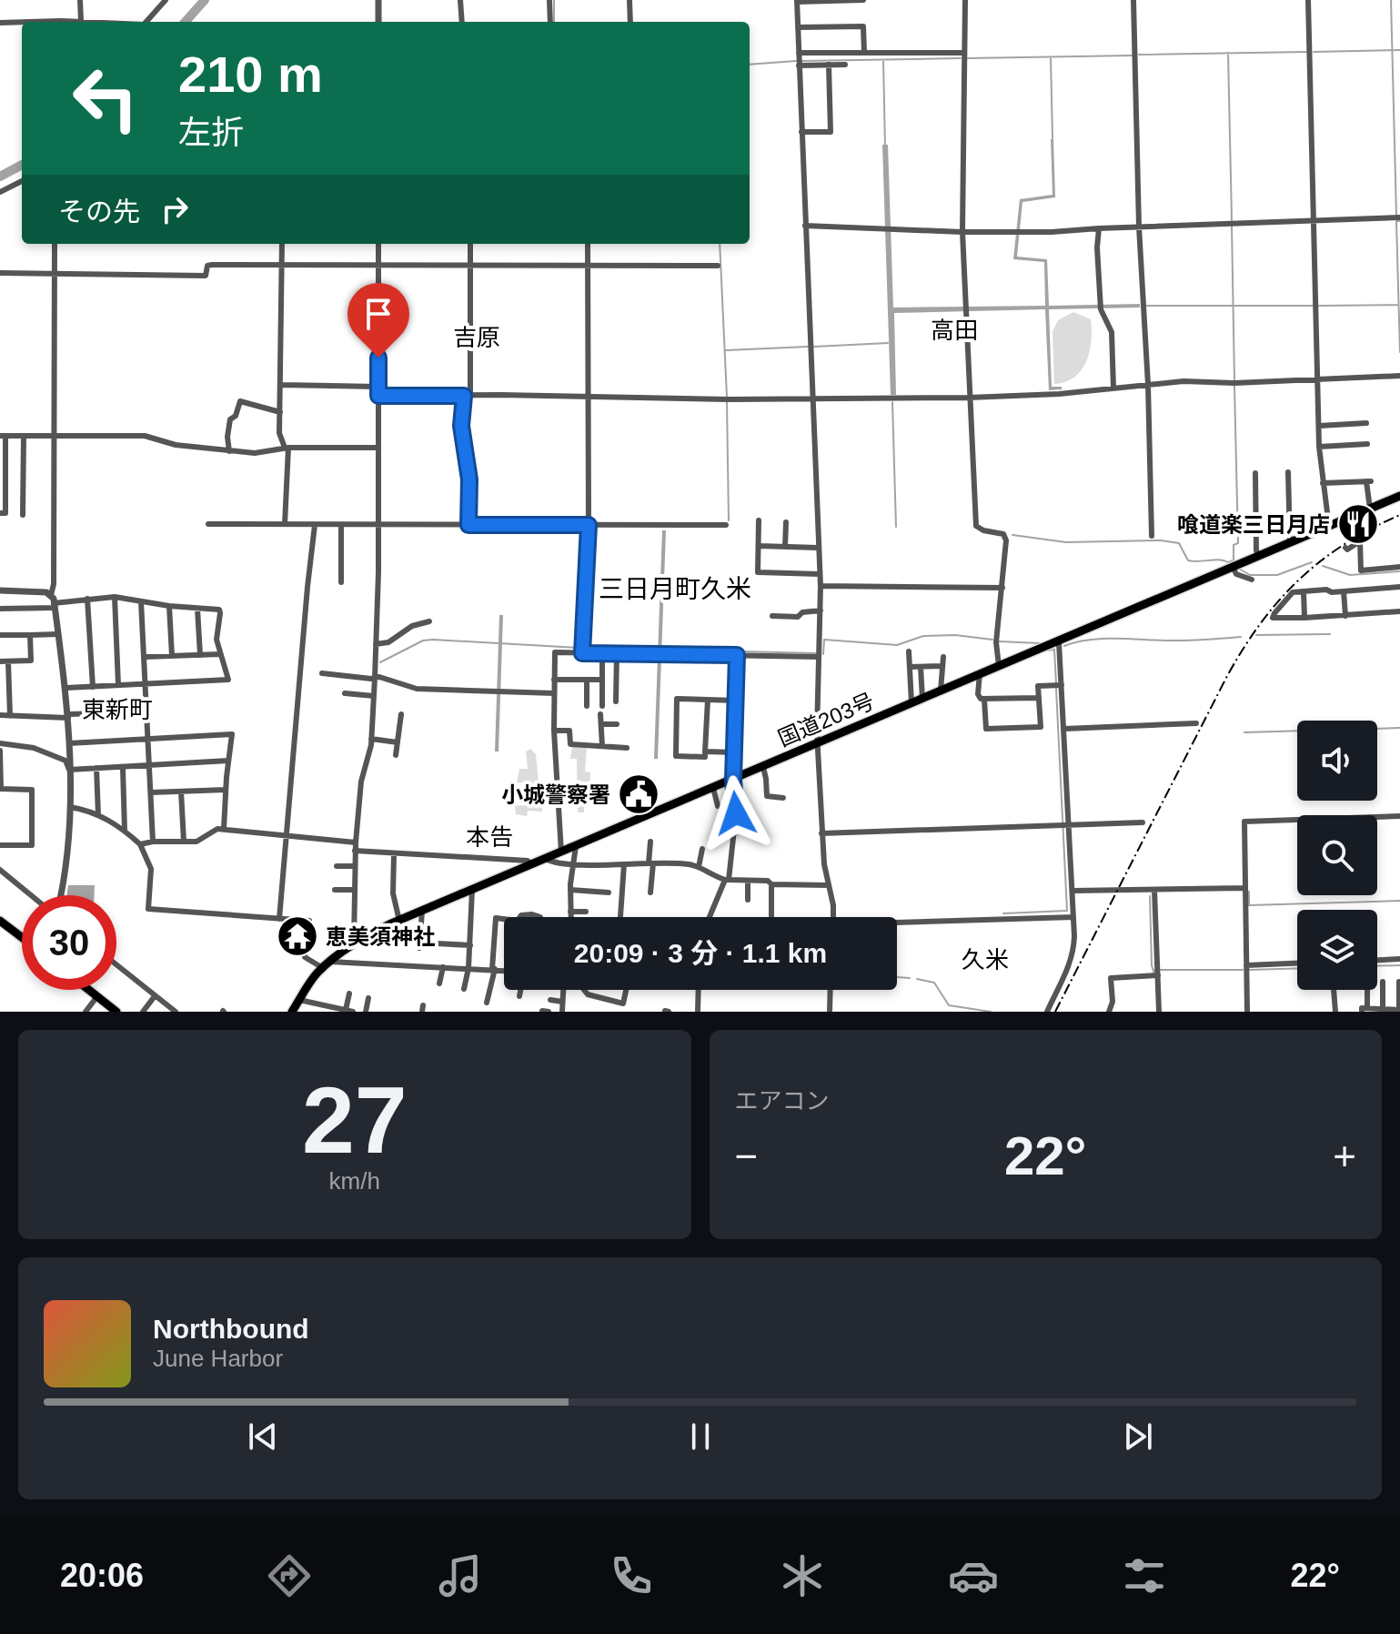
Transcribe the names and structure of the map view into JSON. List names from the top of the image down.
{
  "streets": {
    "main road": ["国道203号"]
  },
  "districts": [
    "高田",
    "吉原",
    "三日月町久米",
    "東新町",
    "本告",
    "久米"
  ],
  "places": {
    "restaurant": ["喰道楽三日月店"],
    "public building": ["小城警察署"],
    "temple": ["恵美須神社"]
  },
  "page": {
    "turn": ["210 m", "左折"],
    "then": "その先",
    "limit": "30",
    "trip": "20:09 · 3 分 · 1.1 km",
    "tile": [
      ["27", "km/h"],
      "エアコン"
    ],
    "heat": ["−", "22°", "+"],
    "song": ["Northbound", "June Harbor"],
    "tabs": ["20:06", "22°"]
  }
}
